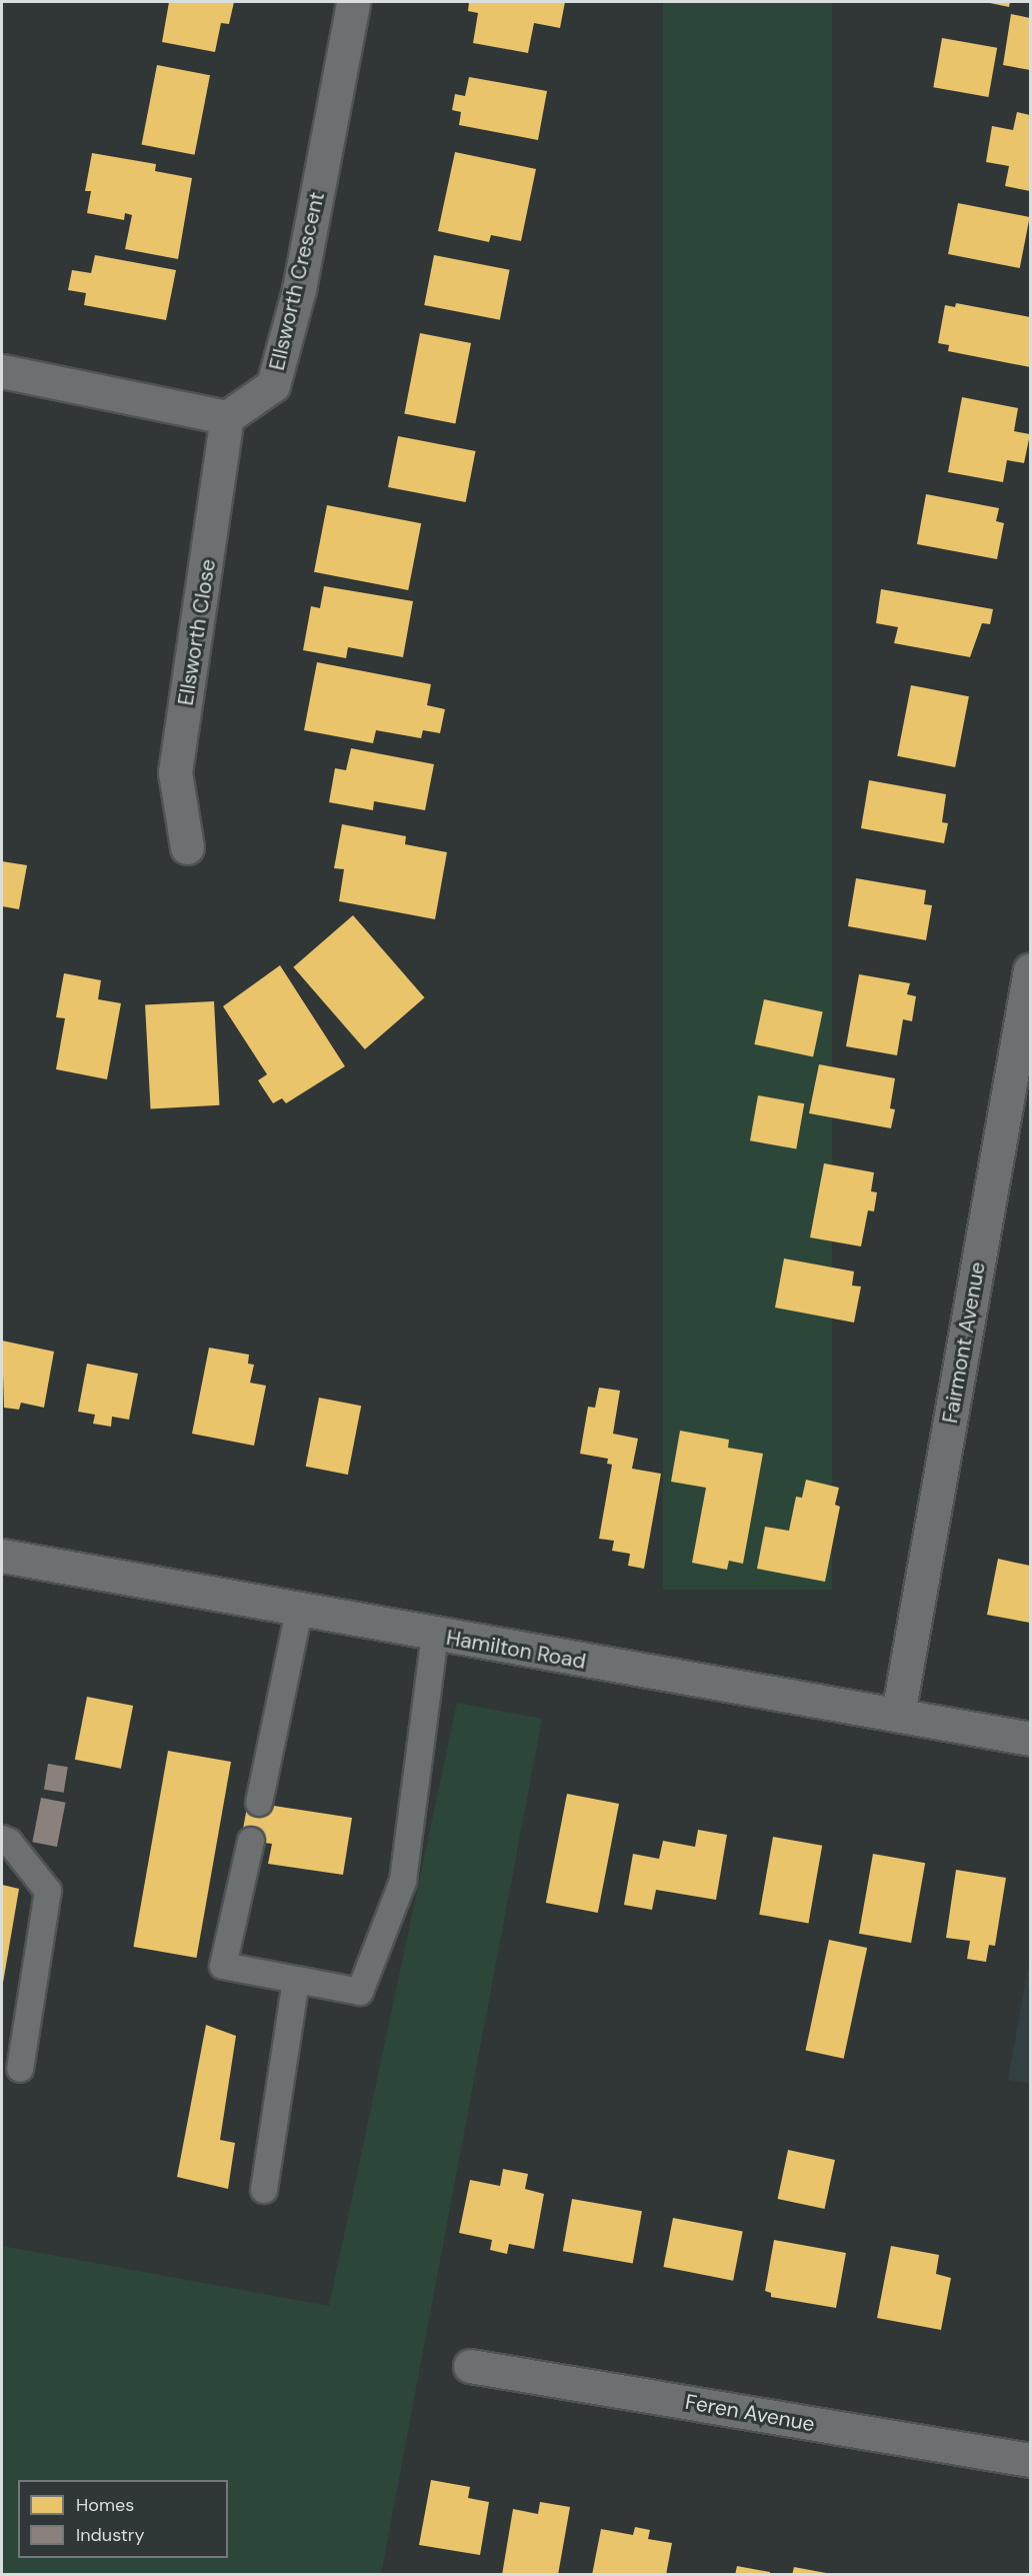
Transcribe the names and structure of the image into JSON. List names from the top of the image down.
{
  "streets": {
    "street": [
      "Ellsworth Crescent",
      "Ellsworth Close",
      "Fairmont Avenue",
      "Hamilton Road",
      "Feren Avenue"
    ]
  },
  "crossings": [
    ["Ellsworth Crescent", "Ellsworth Close"],
    ["Fairmont Avenue", "Hamilton Road"]
  ],
  "legend": ["Homes", "Industry"]
}
